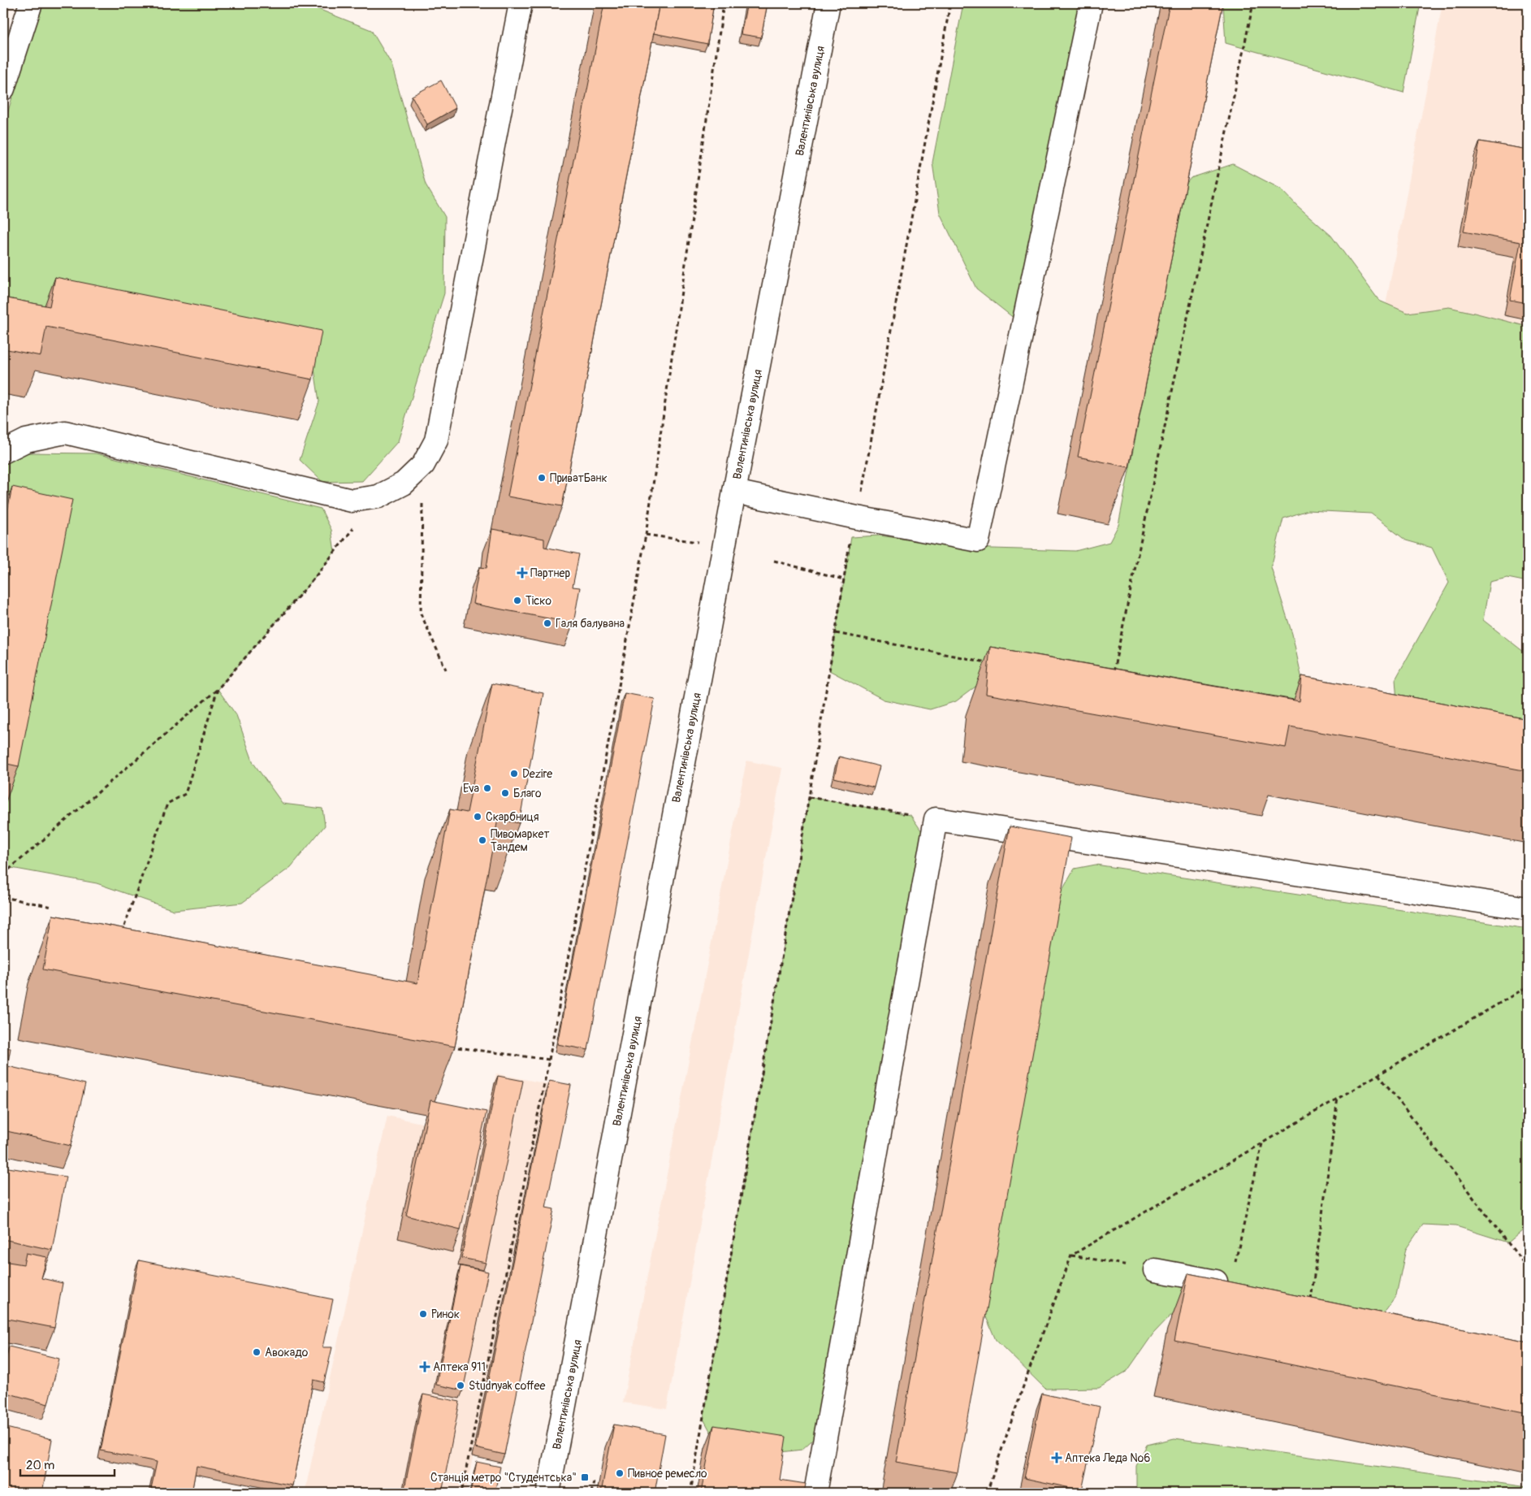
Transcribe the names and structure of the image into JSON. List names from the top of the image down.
{
  "streets": {
    "street": ["Валентинівська вулиця"]
  },
  "places": {
    "other": [
      "ПриватБанк",
      "Тіско",
      "Галя балувана",
      "Dezire",
      "Eva",
      "Благо",
      "Скарбниця",
      "Пивомаркет Тандем",
      "Ринок",
      "Авокадо",
      "Studnyak coffee",
      "Пивное ремесло"
    ],
    "health": ["Партнер", "Аптека 911", "Аптека Леда №6"],
    "transit": ["Станція метро \"Студентська\""]
  },
  "scale_bar": "20 m"
}
